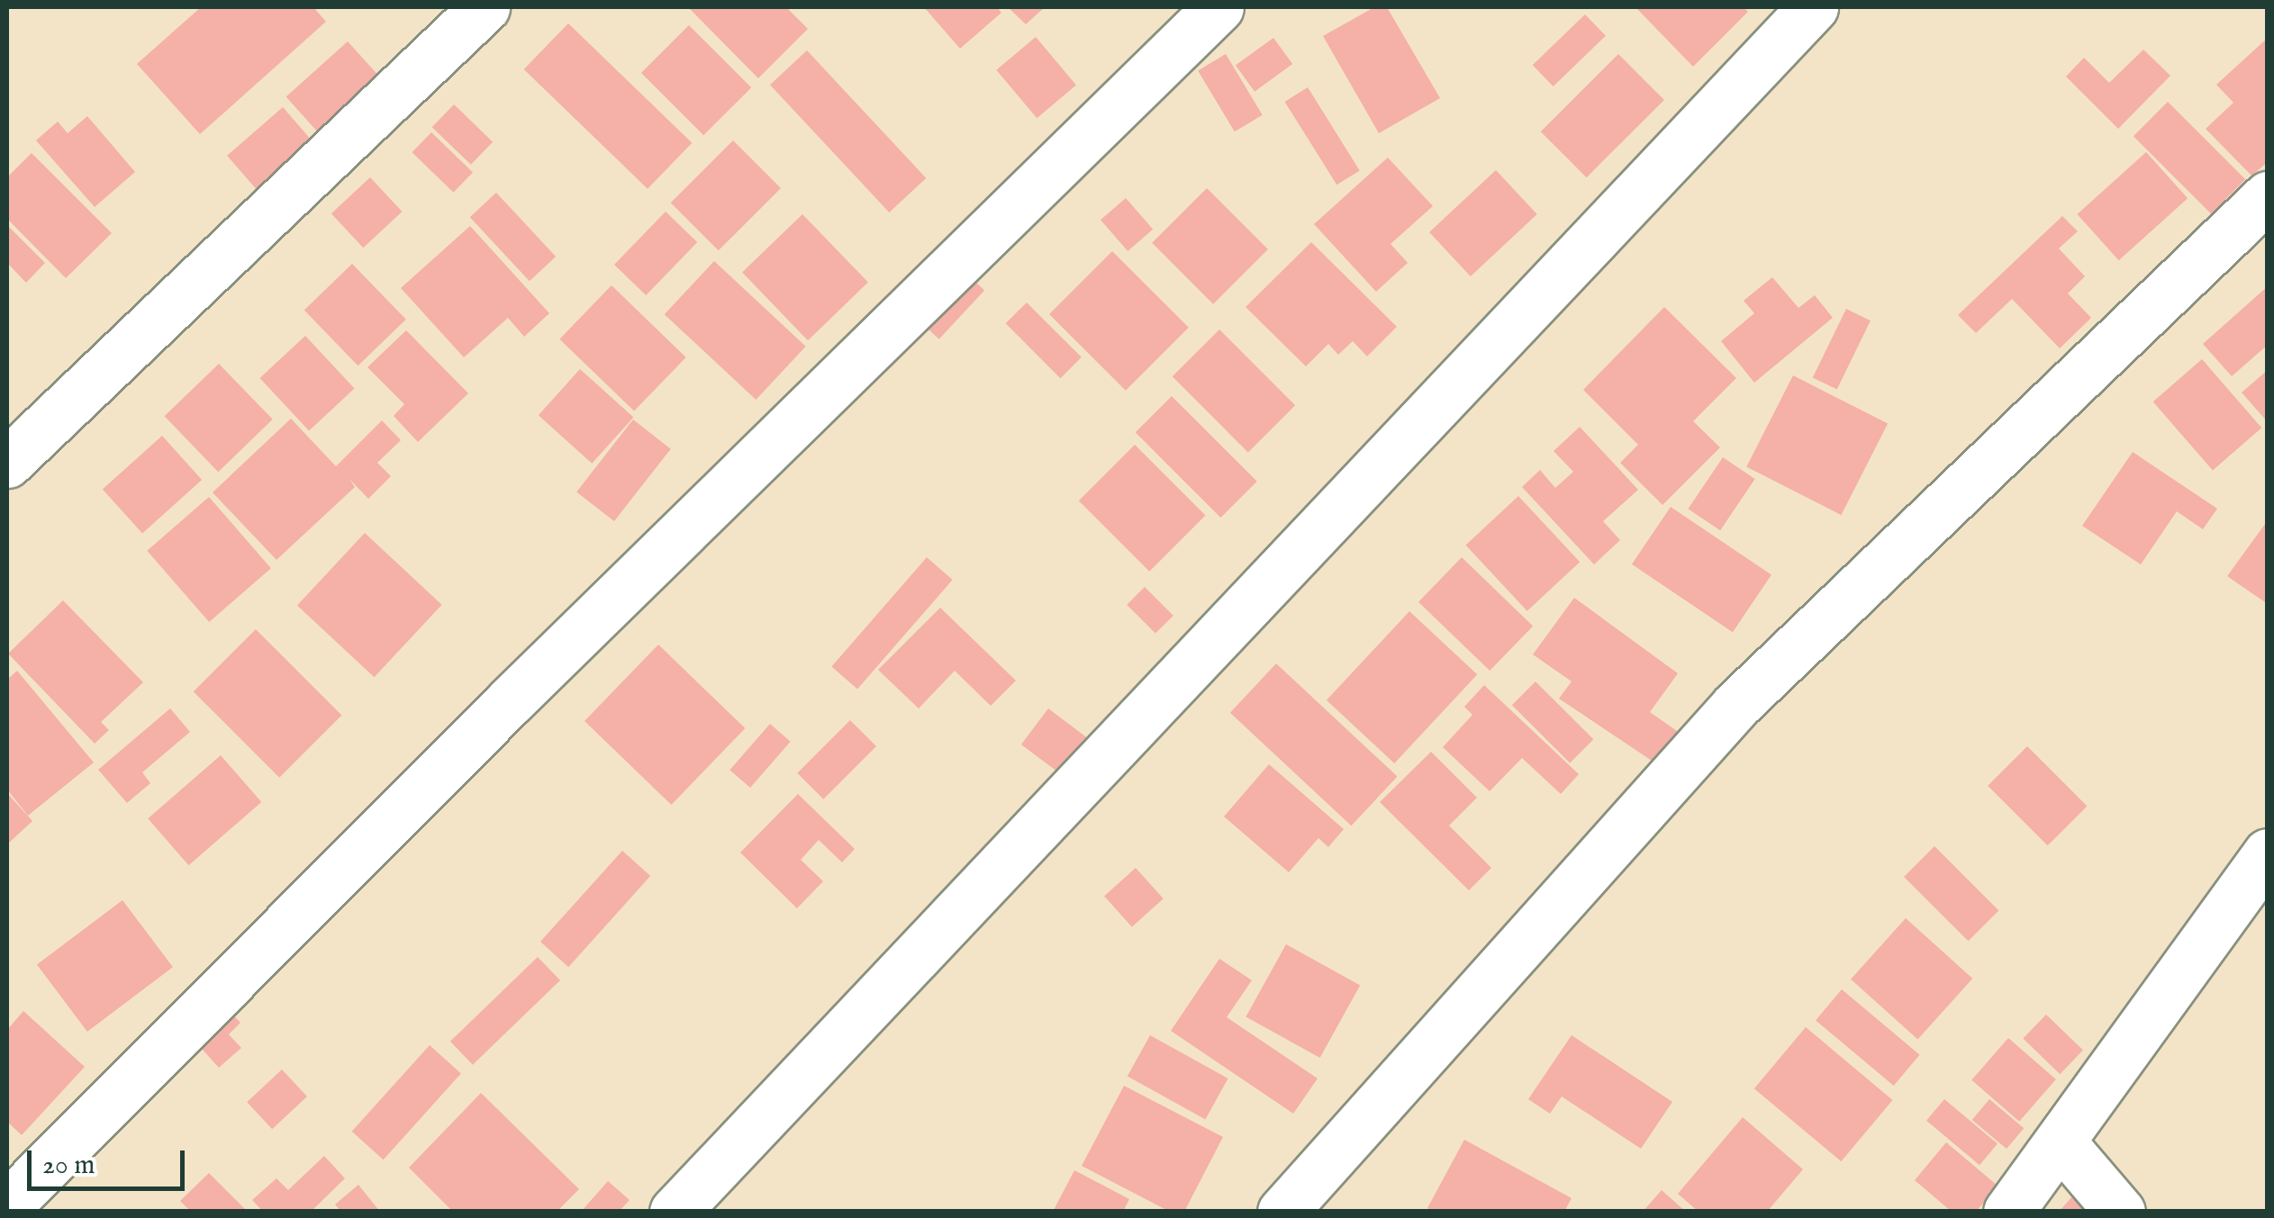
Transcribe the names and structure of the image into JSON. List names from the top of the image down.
{
  "scale_bar": "20 m"
}
